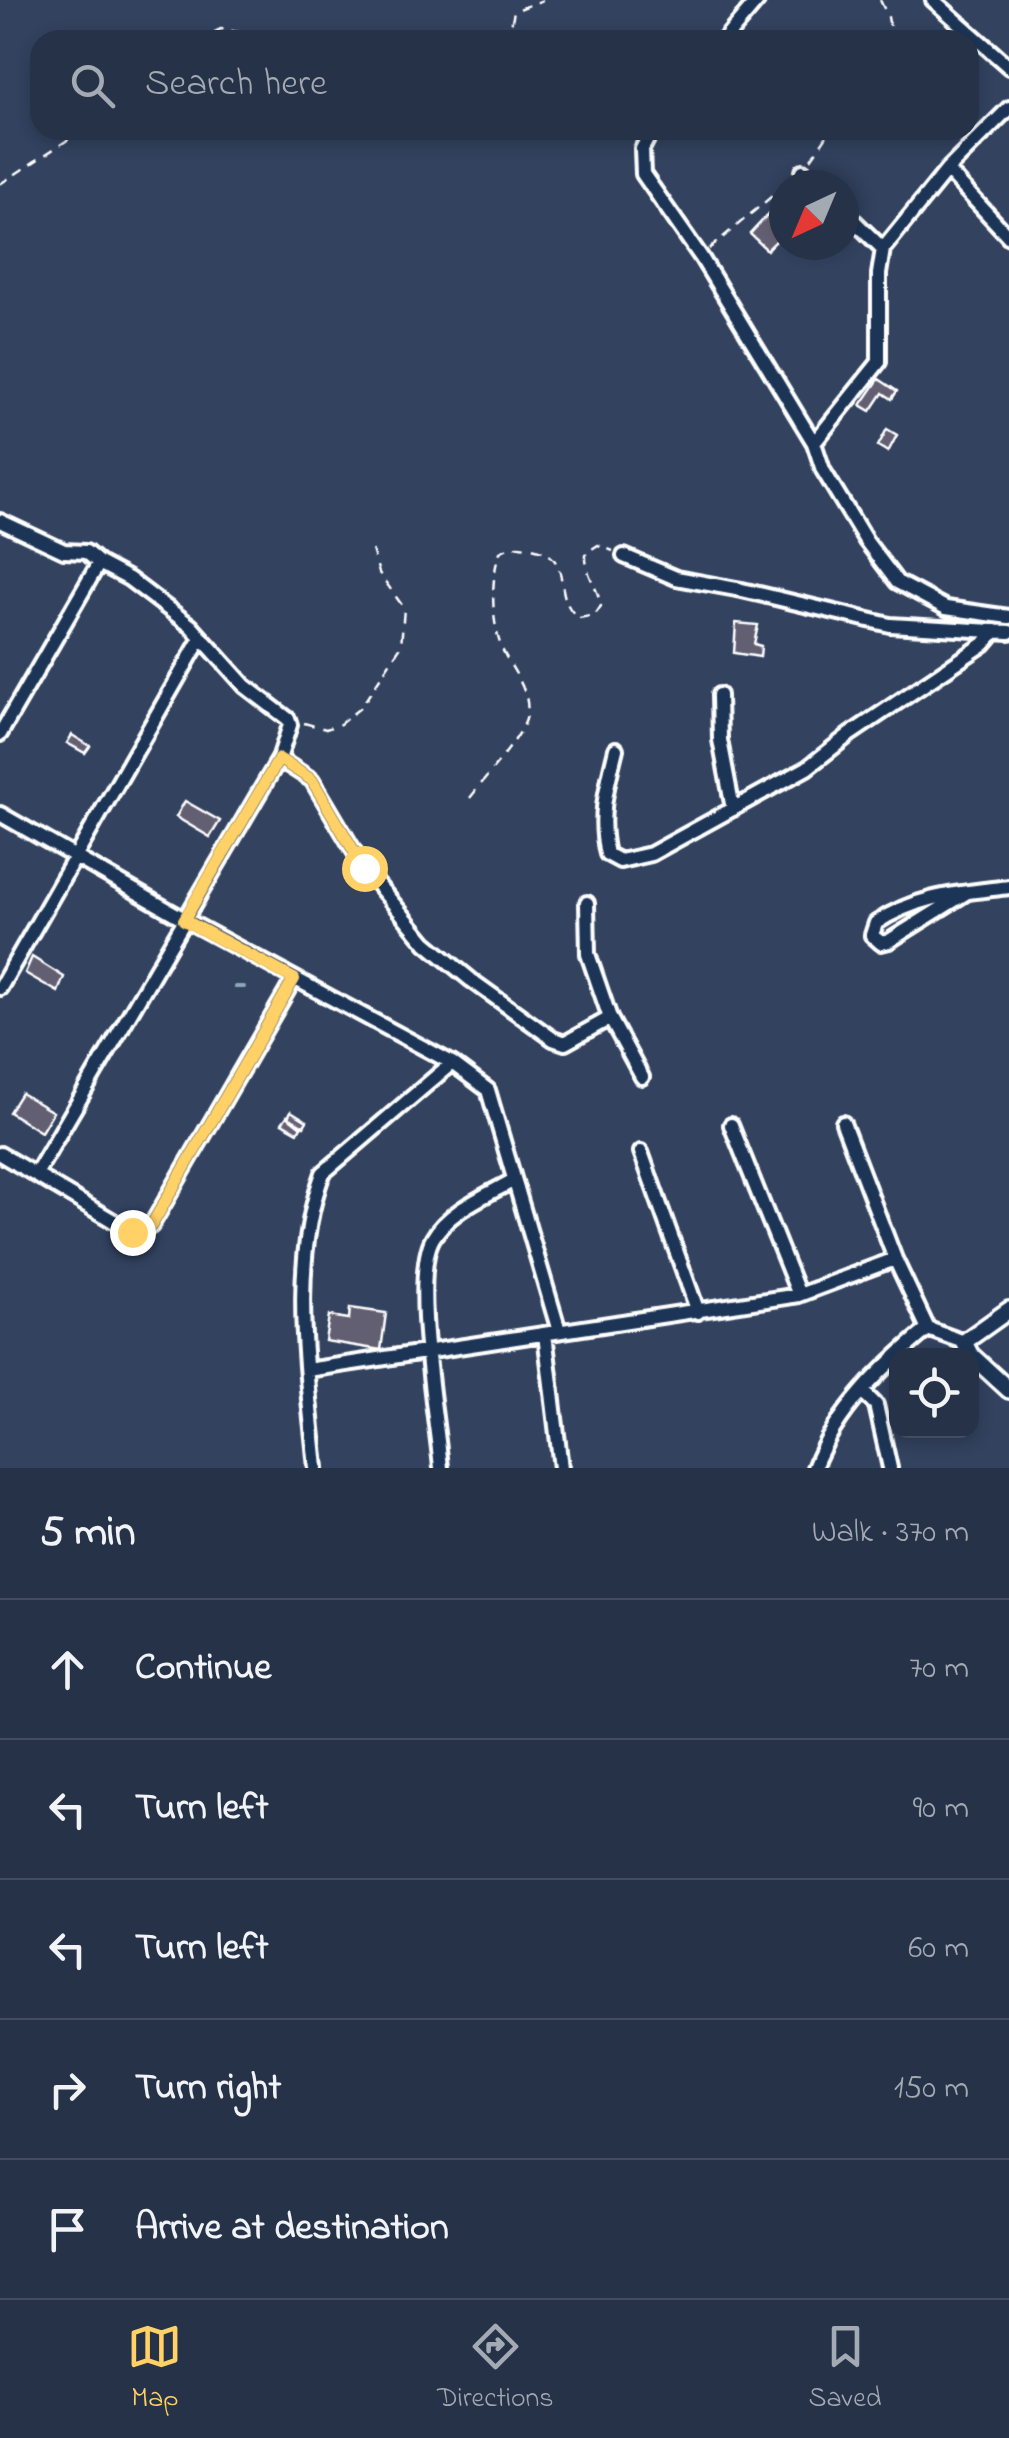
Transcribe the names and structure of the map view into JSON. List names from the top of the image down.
{
  "north": "bottom left",
  "page": {
    "search": "Search here",
    "heading": ["5 min", "Walk · 370 m"],
    "list": [
      ["Continue", "70 m"],
      ["Turn left", "90 m"],
      ["Turn left", "60 m"],
      ["Turn right", "150 m"],
      "Arrive at destination"
    ],
    "nav": ["Map", "Directions", "Saved"]
  }
}
